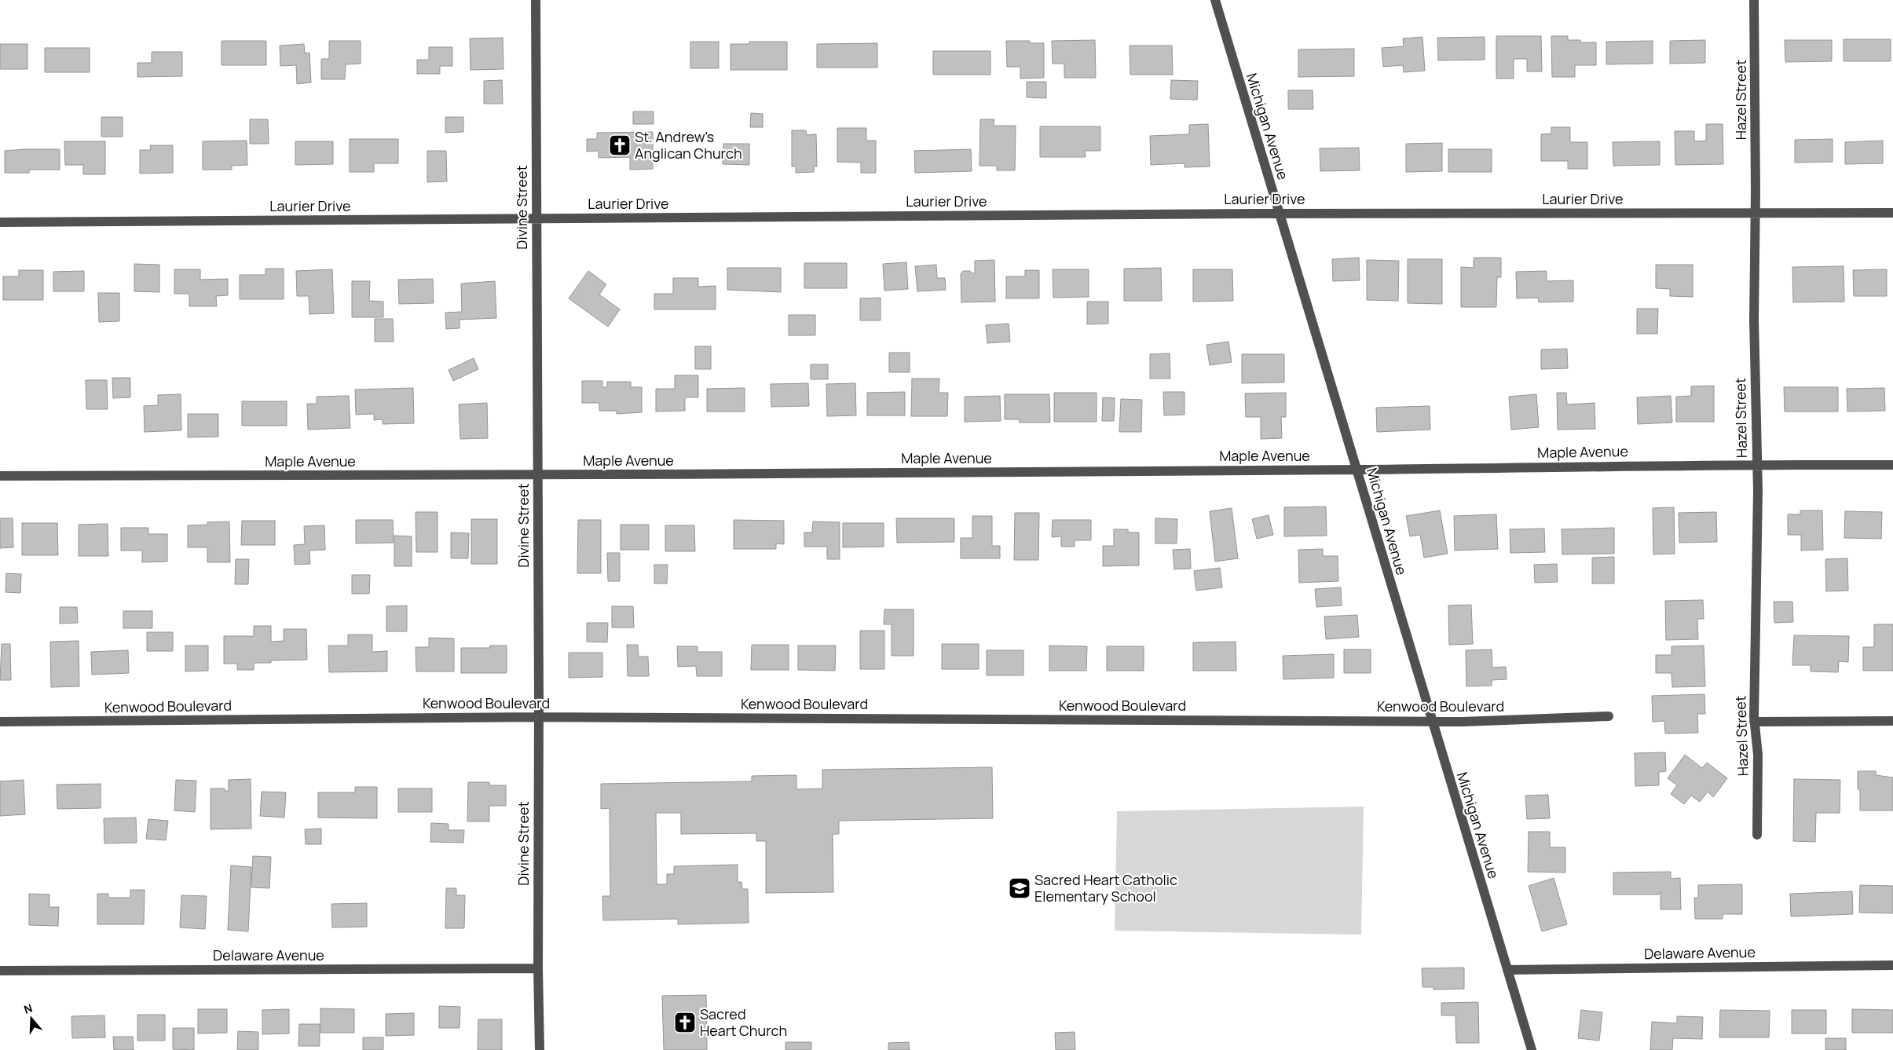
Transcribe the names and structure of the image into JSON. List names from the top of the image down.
{
  "streets": {
    "street": [
      "Hazel Street",
      "Michigan Avenue",
      "Laurier Drive",
      "Divine Street",
      "Maple Avenue",
      "Kenwood Boulevard",
      "Delaware Avenue"
    ]
  },
  "crossings": [
    ["Hazel Street", "Laurier Drive"],
    ["Hazel Street", "Maple Avenue"],
    ["Michigan Avenue", "Laurier Drive"],
    ["Michigan Avenue", "Maple Avenue"],
    ["Michigan Avenue", "Kenwood Boulevard"],
    ["Michigan Avenue", "Delaware Avenue"],
    ["Laurier Drive", "Divine Street"],
    ["Divine Street", "Maple Avenue"],
    ["Divine Street", "Kenwood Boulevard"],
    ["Divine Street", "Delaware Avenue"]
  ],
  "places": {
    "church": ["St. Andrew's Anglican Church", "Sacred Heart Church"],
    "school or university": ["Sacred Heart Catholic Elementary School"]
  },
  "north": "top"
}
